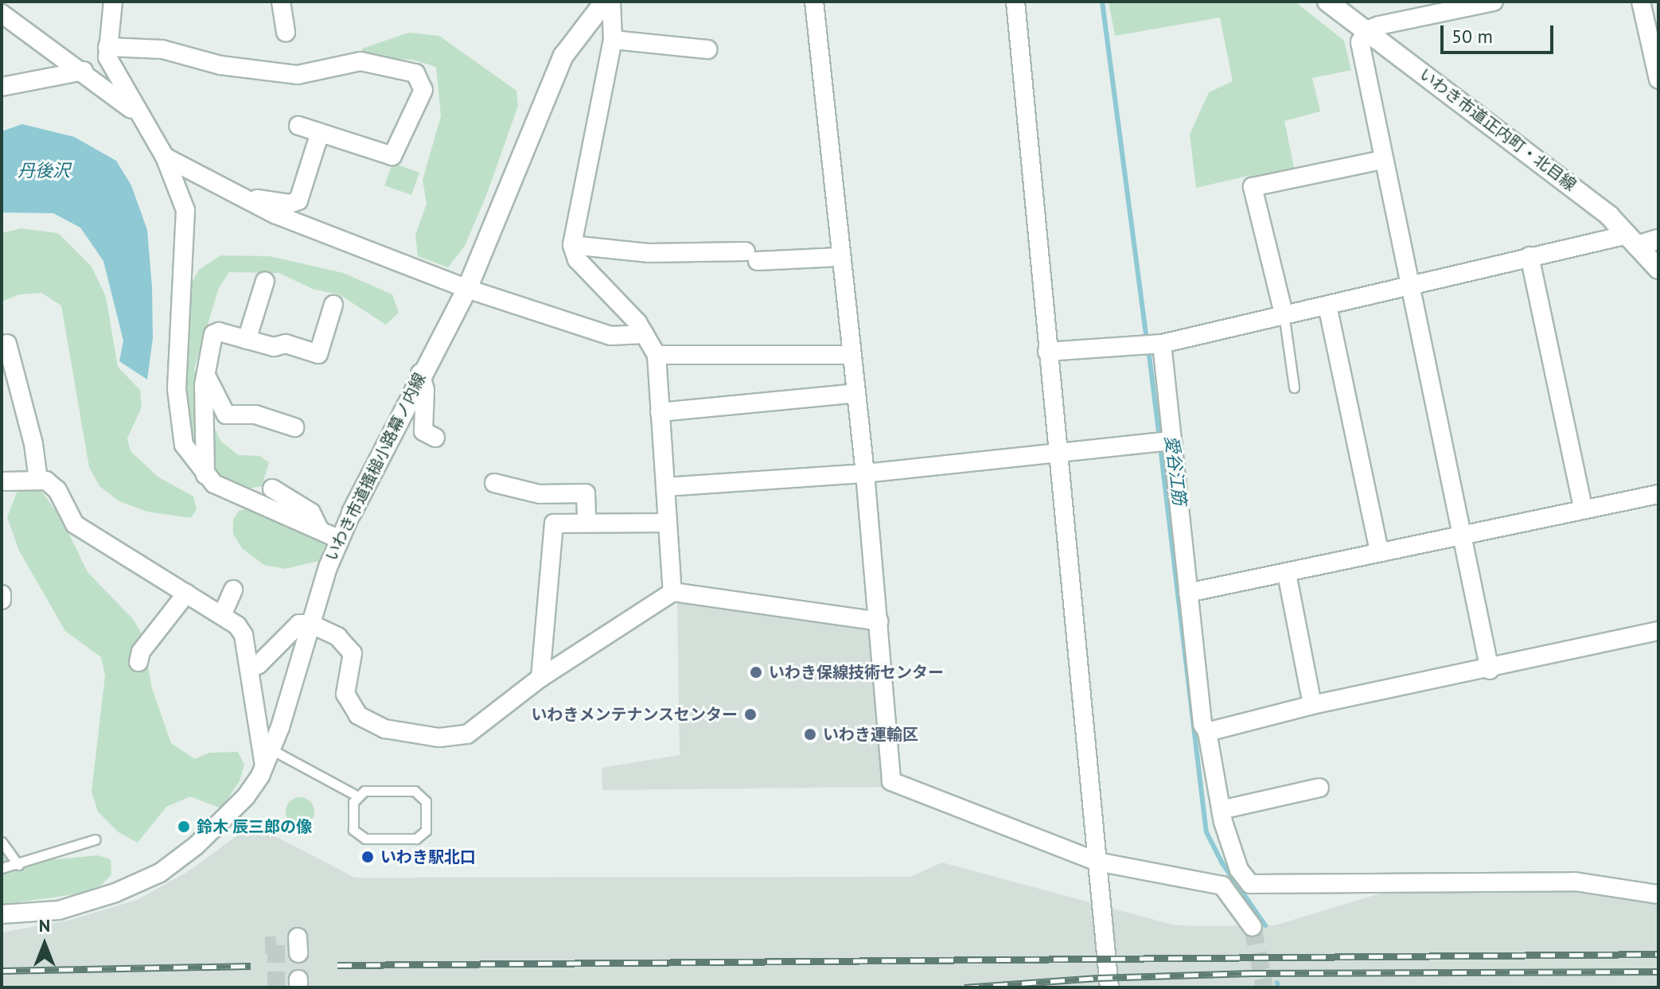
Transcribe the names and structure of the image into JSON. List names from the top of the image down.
{
  "streets": {
    "street": ["いわき市道正内町・北目線", "いわき市道搔槌小路幕ノ内線"]
  },
  "water": ["丹後沢", "愛谷江筋"],
  "places": [
    "いわき保線技術センター",
    "いわきメンテナンスセンター",
    "いわき運輸区",
    "鈴木 辰三郎の像",
    "いわき駅北口"
  ],
  "scale_bar": "50 m",
  "north": "top"
}
